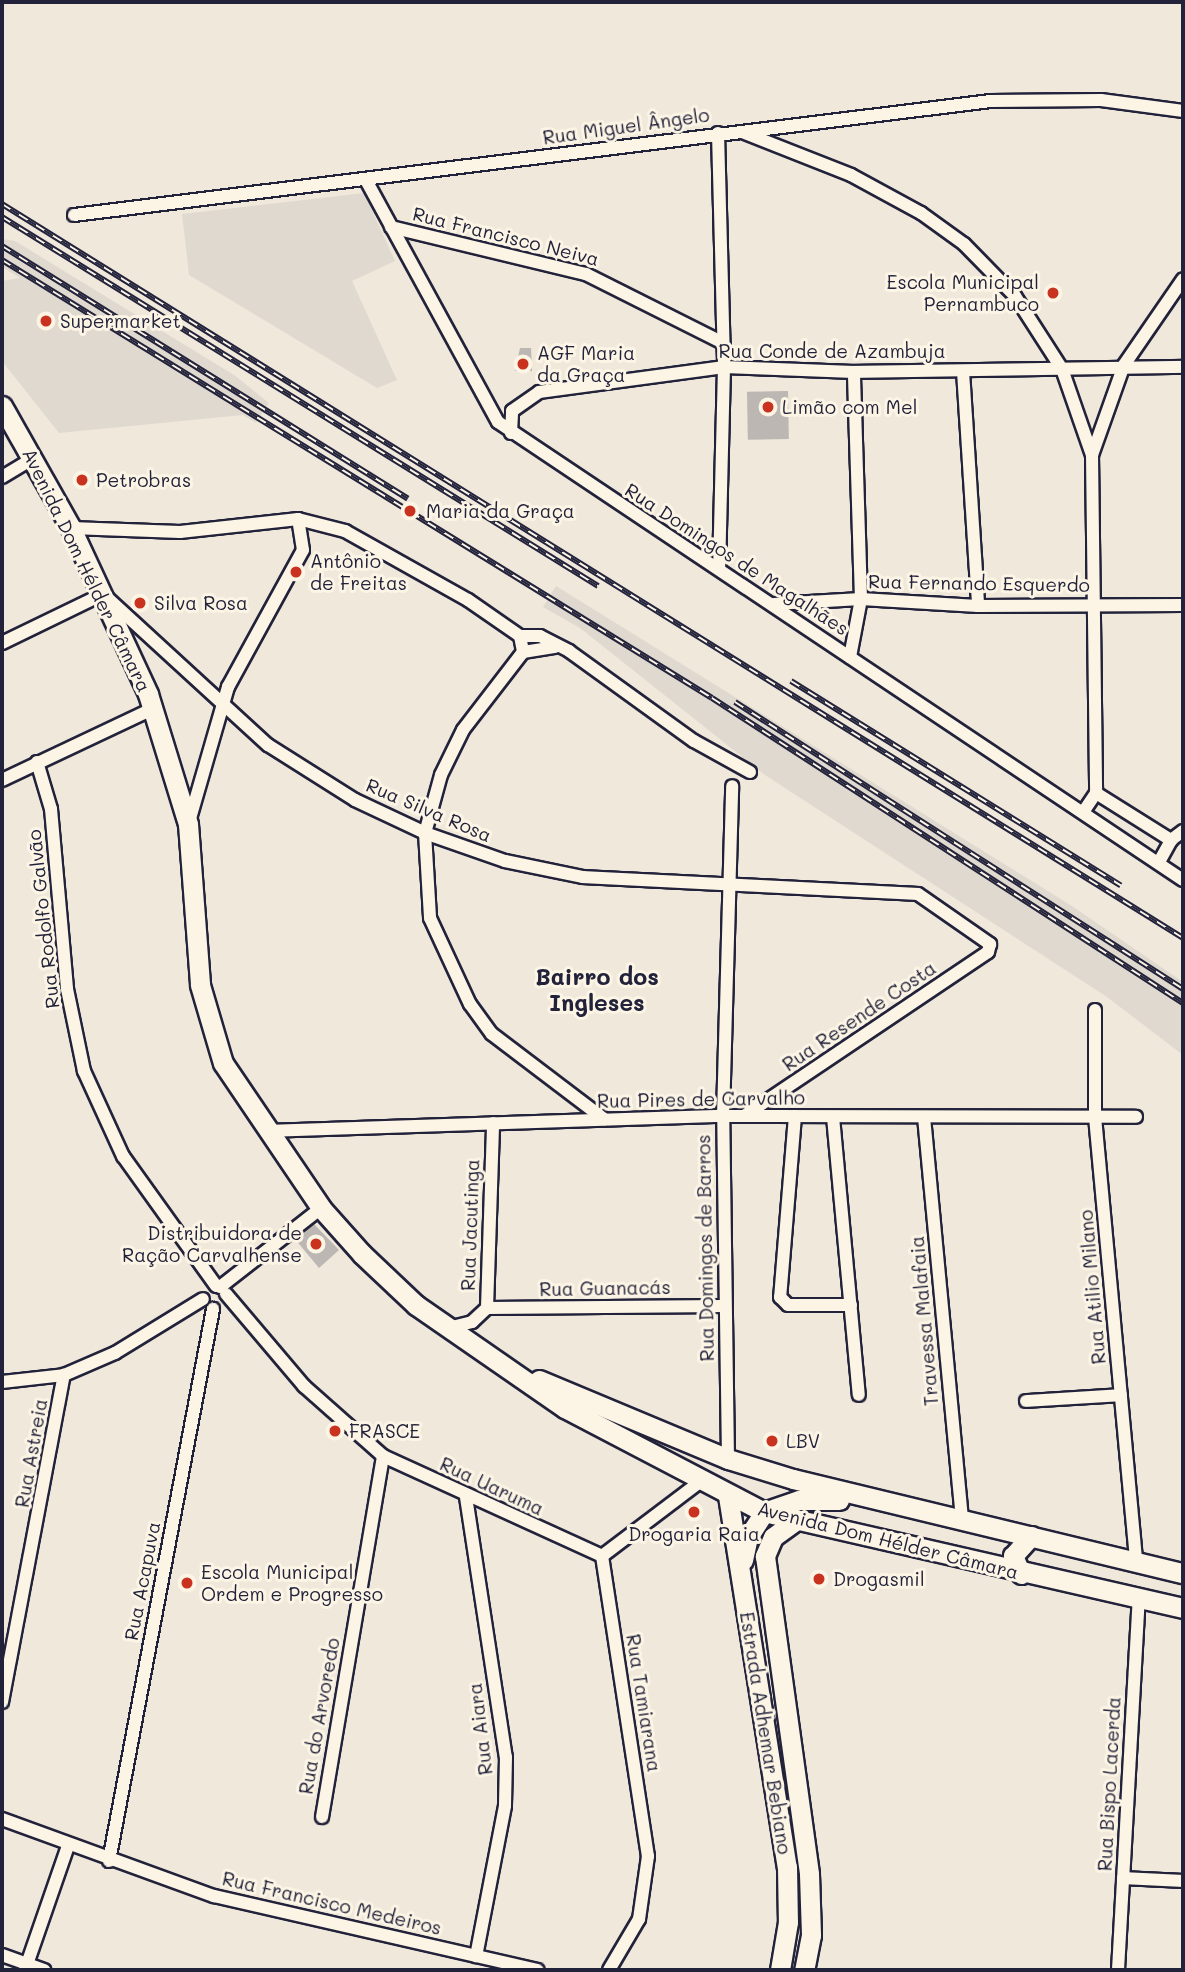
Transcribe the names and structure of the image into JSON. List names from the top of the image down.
{
  "streets": {
    "main road": ["Avenida Dom Hélder Câmara", "Estrada Adhemar Bebiano"],
    "street": [
      "Rua Miguel Ângelo",
      "Rua Francisco Neiva",
      "Rua Conde de Azambuja",
      "Rua Domingos de Magalhães",
      "Rua Fernando Esquerdo",
      "Rua Silva Rosa",
      "Rua Rodolfo Galvão",
      "Rua Resende Costa",
      "Rua Pires de Carvalho",
      "Rua Jacutinga",
      "Rua Domingos de Barros",
      "Rua Atilio Milano",
      "Rua Guanacás",
      "Travessa Malafaia",
      "Rua Astreia",
      "Rua Uaruma",
      "Rua Acapuva",
      "Rua Tamiarana",
      "Rua do Arvoredo",
      "Rua Aiara",
      "Rua Bispo Lacerda",
      "Rua Francisco Medeiros"
    ]
  },
  "crossings": [
    ["Rua Miguel Ângelo", "Rua Domingos de Magalhães"],
    ["Rua Francisco Neiva", "Rua Domingos de Magalhães"],
    ["Rua Conde de Azambuja", "Rua Domingos de Magalhães"],
    ["Rua Domingos de Magalhães", "Rua Fernando Esquerdo"],
    ["Avenida Dom Hélder Câmara", "Rua Silva Rosa"],
    ["Avenida Dom Hélder Câmara", "Rua Pires de Carvalho"],
    ["Avenida Dom Hélder Câmara", "Rua Jacutinga"],
    ["Avenida Dom Hélder Câmara", "Rua Domingos de Barros"],
    ["Avenida Dom Hélder Câmara", "Rua Atilio Milano"],
    ["Avenida Dom Hélder Câmara", "Travessa Malafaia"],
    ["Avenida Dom Hélder Câmara", "Estrada Adhemar Bebiano"],
    ["Avenida Dom Hélder Câmara", "Rua Bispo Lacerda"],
    ["Rua Silva Rosa", "Rua Resende Costa"],
    ["Rua Silva Rosa", "Rua Domingos de Barros"],
    ["Rua Rodolfo Galvão", "Rua Uaruma"],
    ["Rua Resende Costa", "Rua Pires de Carvalho"],
    ["Rua Pires de Carvalho", "Rua Jacutinga"],
    ["Rua Pires de Carvalho", "Rua Domingos de Barros"],
    ["Rua Pires de Carvalho", "Rua Atilio Milano"],
    ["Rua Pires de Carvalho", "Travessa Malafaia"],
    ["Rua Jacutinga", "Rua Guanacás"],
    ["Rua Domingos de Barros", "Rua Guanacás"],
    ["Rua Uaruma", "Rua Tamiarana"],
    ["Rua Uaruma", "Rua do Arvoredo"],
    ["Rua Uaruma", "Rua Aiara"],
    ["Rua Acapuva", "Rua Francisco Medeiros"],
    ["Rua Aiara", "Rua Francisco Medeiros"]
  ],
  "districts": ["Bairro dos Ingleses"],
  "places": [
    "Escola Municipal Pernambuco",
    "Supermarket",
    "AGF Maria da Graça",
    "Limão com Mel",
    "Petrobras",
    "Maria da Graça",
    "Antônio de Freitas",
    "Silva Rosa",
    "Distribuidora de Ração Carvalhense",
    "FRASCE",
    "LBV",
    "Drogaria Raia",
    "Drogasmil",
    "Escola Municipal Ordem e Progresso"
  ]
}
